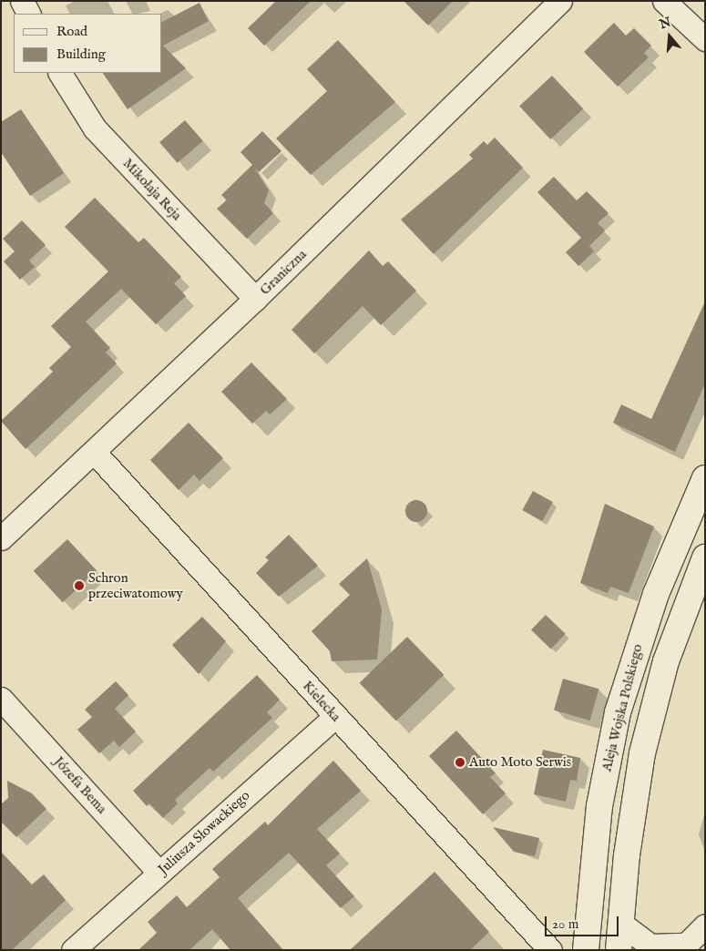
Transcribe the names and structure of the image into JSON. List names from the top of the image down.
{
  "streets": {
    "main road": ["Aleja Wojska Polskiego"],
    "street": [
      "Mikołaja Reja",
      "Graniczna",
      "Kielecka",
      "Józefa Bema",
      "Juliusza Słowackiego"
    ]
  },
  "crossings": [
    ["Mikołaja Reja", "Graniczna"],
    ["Graniczna", "Kielecka"],
    ["Kielecka", "Juliusza Słowackiego"],
    ["Józefa Bema", "Juliusza Słowackiego"]
  ],
  "places": ["Schron przeciwatomowy", "Auto Moto Serwis"],
  "legend": ["Road", "Building"],
  "scale_bar": "20 m",
  "north": "top"
}
